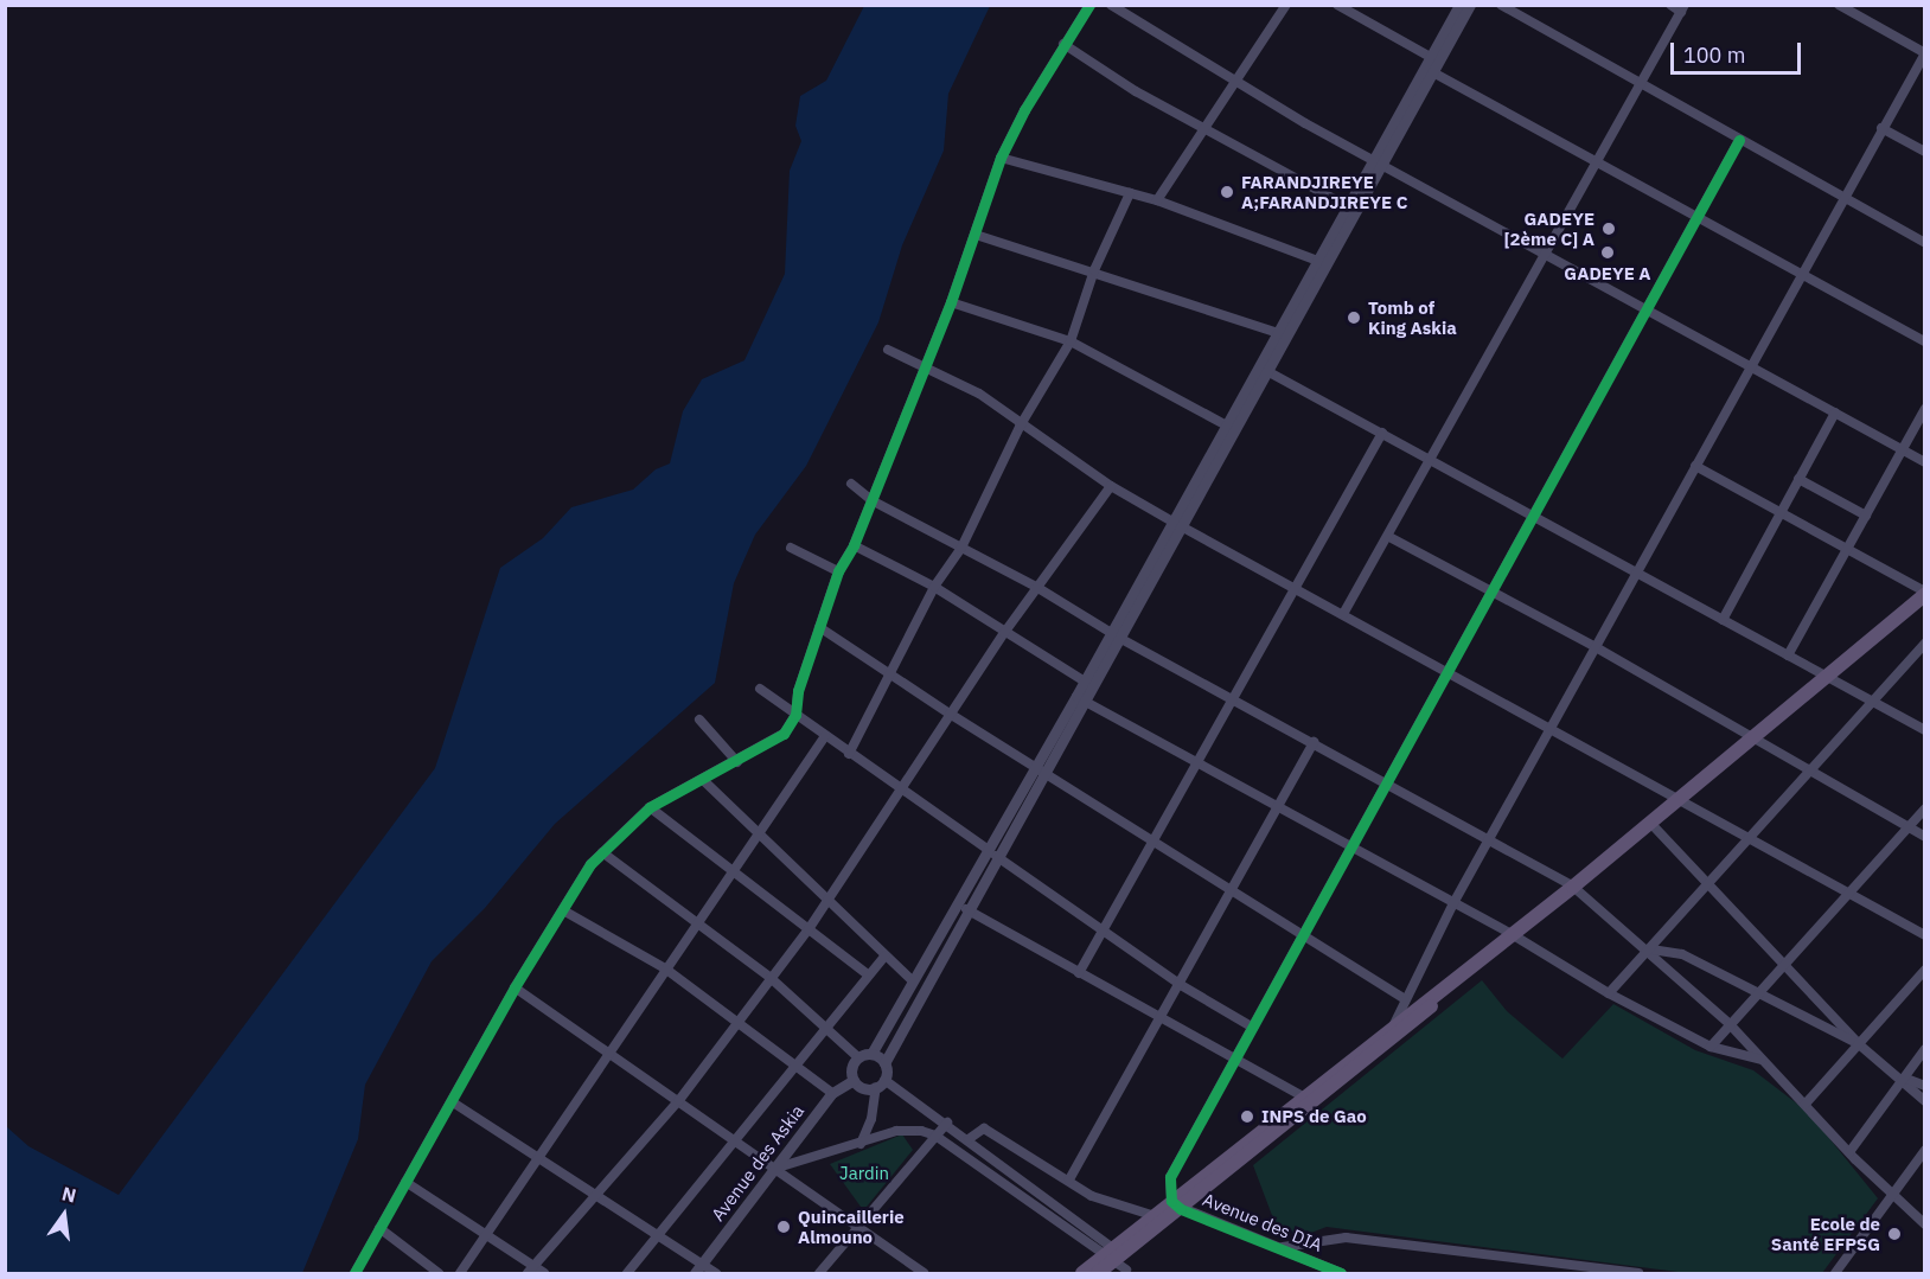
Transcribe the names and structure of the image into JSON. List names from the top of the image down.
{
  "streets": {
    "street": ["Avenue des Askia", "Avenue des DIA"]
  },
  "parks": ["Jardin"],
  "places": [
    "FARANDJIREYE A;FARANDJIREYE C",
    "GADEYE [2ème C] A",
    "GADEYE A",
    "Tomb of King Askia",
    "INPS de Gao",
    "Quincaillerie Almouno",
    "Ecole de Santé EFPSG"
  ],
  "scale_bar": "100 m",
  "north": "top"
}
